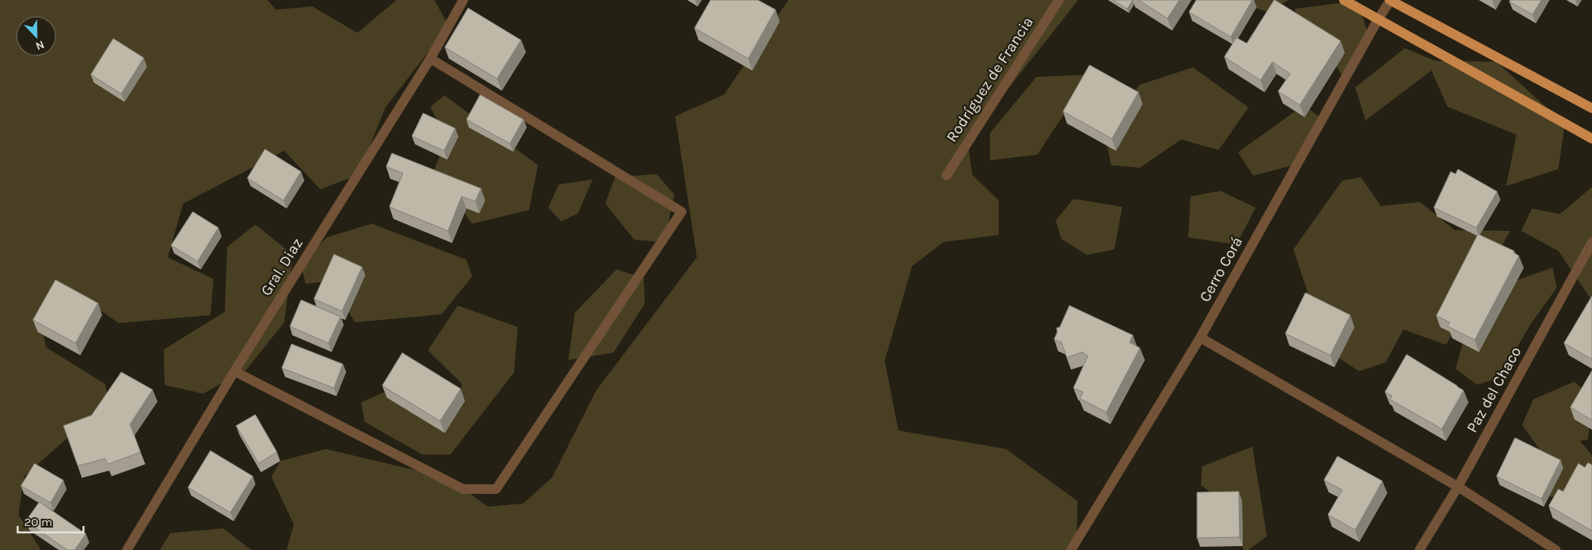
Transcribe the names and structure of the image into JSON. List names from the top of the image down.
{
  "streets": {
    "street": [
      "Rodríguez de Francia",
      "Gral. Diaz",
      "Cerro Corá",
      "Paz del Chaco"
    ]
  },
  "scale_bar": "20 m",
  "north": "bottom"
}
